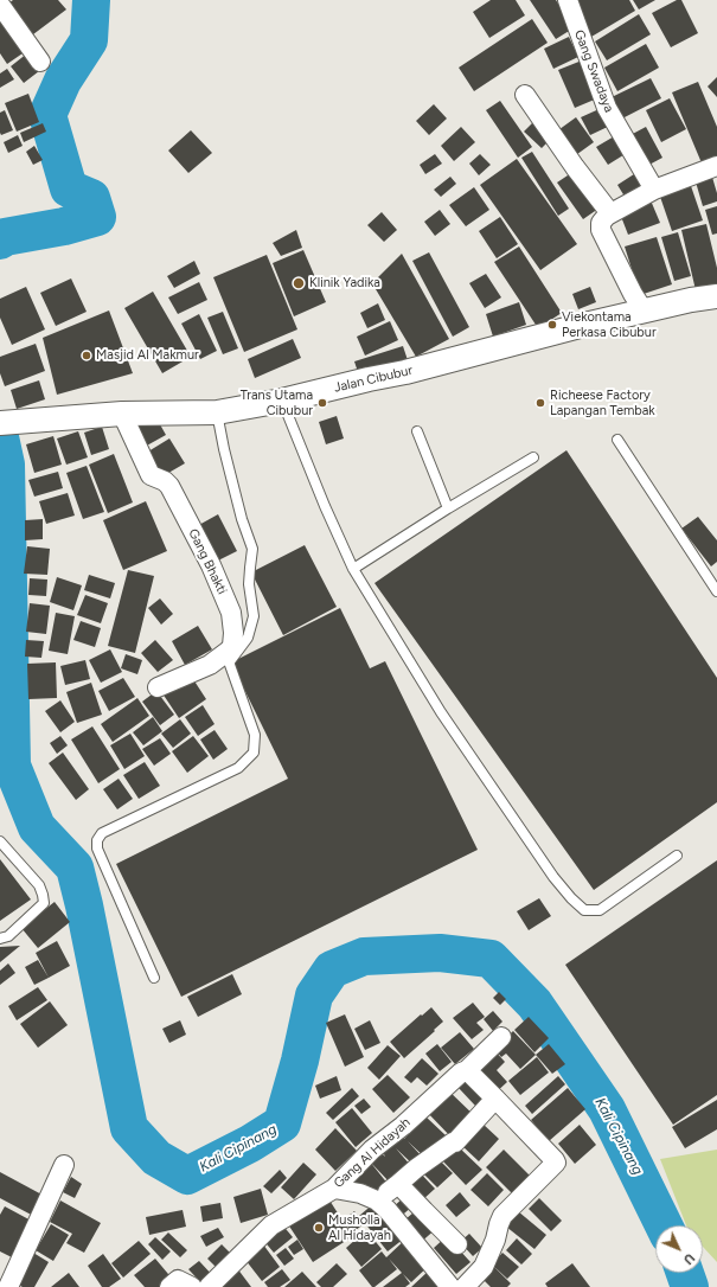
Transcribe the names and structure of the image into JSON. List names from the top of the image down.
{
  "streets": {
    "street": [
      "Gang Swadaya",
      "Jalan Cibubur",
      "Gang Bhakti",
      "Gang Al Hidayah"
    ]
  },
  "crossings": [
    ["Jalan Cibubur", "Gang Bhakti"]
  ],
  "water": ["Kali Cipinang"],
  "places": [
    "Klinik Yadika",
    "Viekontama Perkasa Cibubur",
    "Masjid Al Makmur",
    "Trans Utama Cibubur",
    "Richeese Factory Lapangan Tembak",
    "Musholla Al Hidayah"
  ],
  "north": "bottom right"
}
